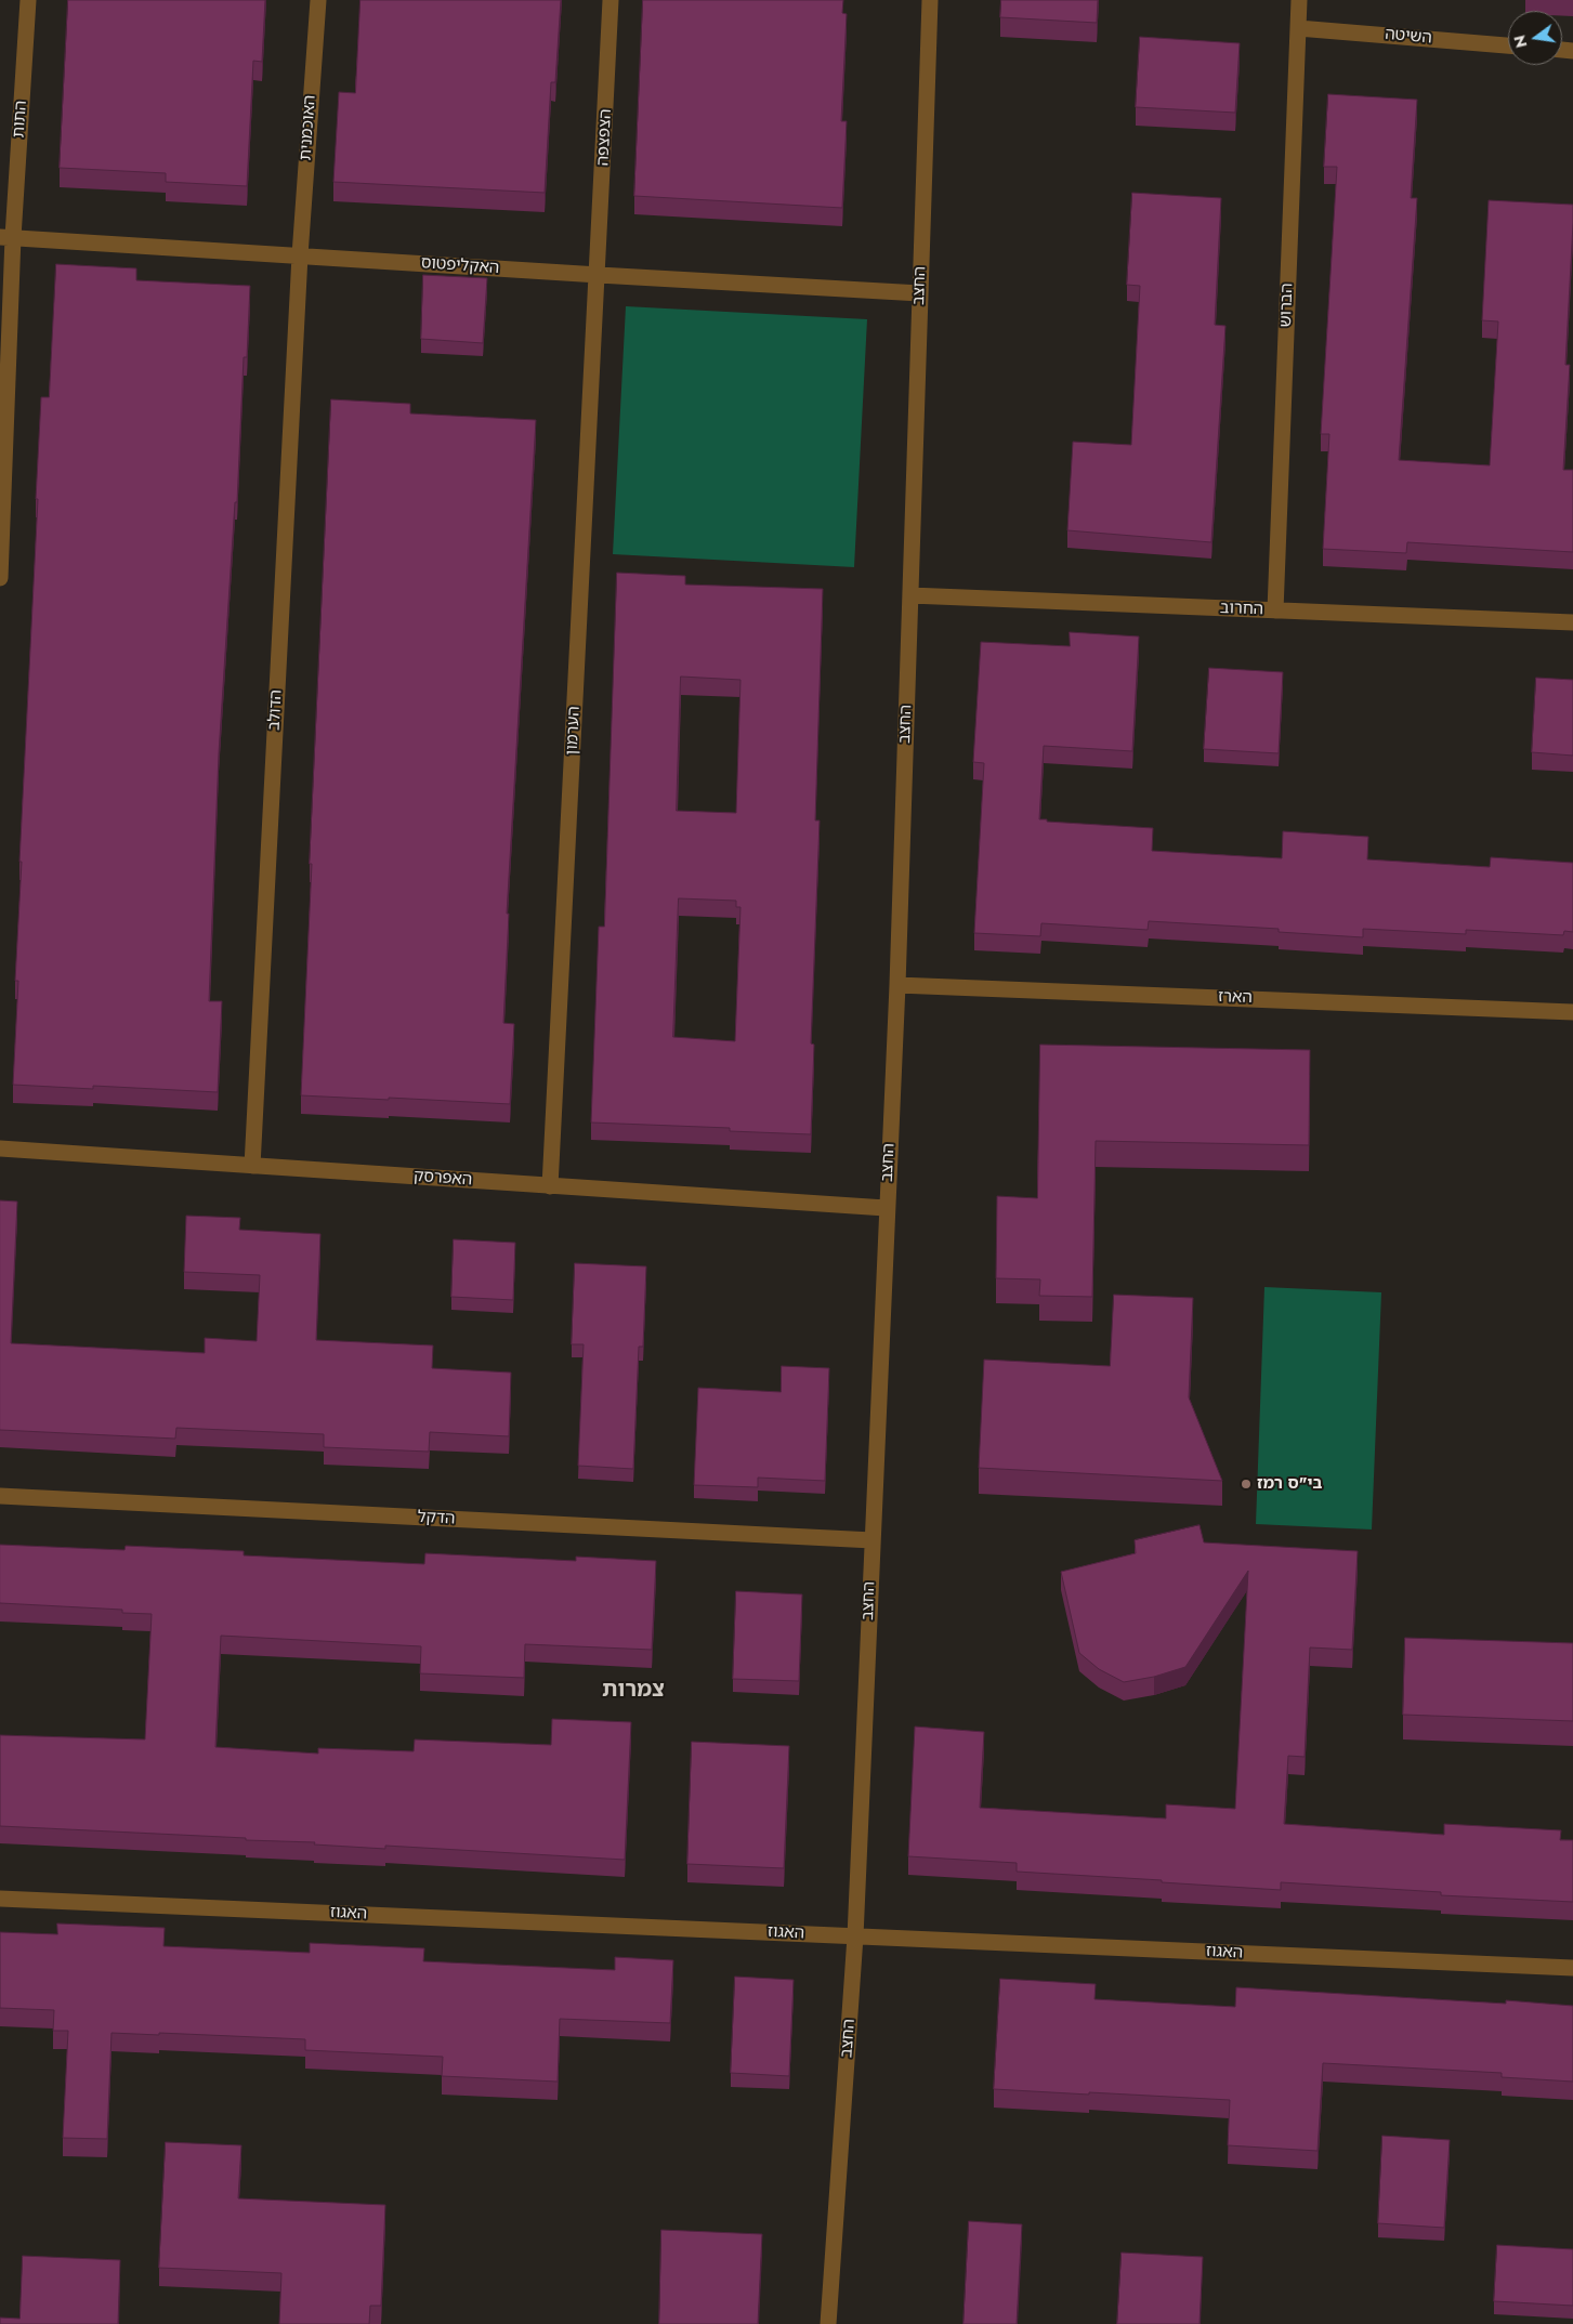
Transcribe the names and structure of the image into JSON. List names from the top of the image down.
{
  "streets": {
    "street": [
      "השיטה",
      "התות",
      "האוכמנית",
      "הצפצפה",
      "האקליפטוס",
      "החצב",
      "הברוש",
      "החרוב",
      "הדולב",
      "הערמון",
      "הארז",
      "האפרסק",
      "הדקל",
      "האגוז"
    ]
  },
  "crossings": [
    ["השיטה", "הברוש"],
    ["התות", "האקליפטוס"],
    ["האוכמנית", "האקליפטוס"],
    ["האוכמנית", "הדולב"],
    ["הצפצפה", "האקליפטוס"],
    ["הצפצפה", "הערמון"],
    ["האקליפטוס", "החצב"],
    ["האקליפטוס", "הדולב"],
    ["האקליפטוס", "הערמון"],
    ["החצב", "החרוב"],
    ["החצב", "הארז"],
    ["החצב", "האפרסק"],
    ["החצב", "הדקל"],
    ["החצב", "האגוז"],
    ["הברוש", "החרוב"],
    ["הדולב", "האפרסק"],
    ["הערמון", "האפרסק"]
  ],
  "districts": ["צמרות"],
  "places": ["בי\"ס רמז"],
  "north": "left"
}
